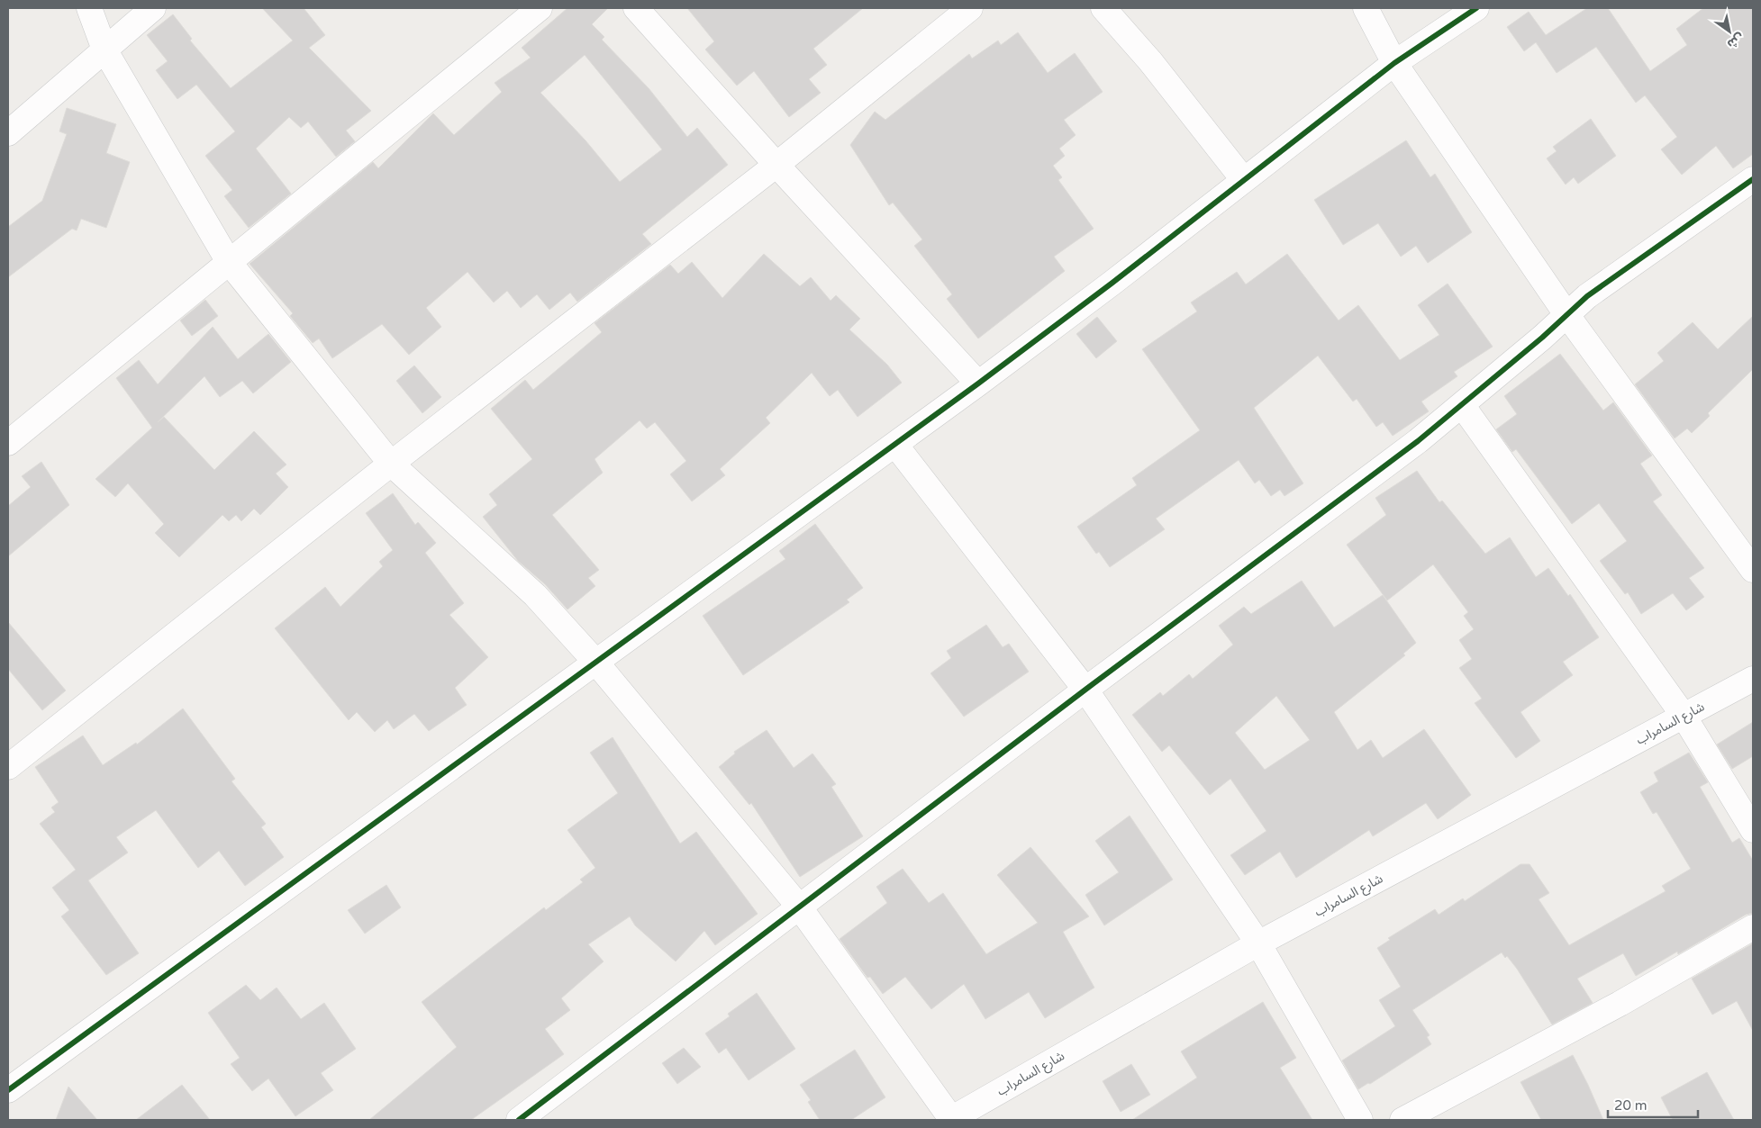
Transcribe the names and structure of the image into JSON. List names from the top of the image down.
{
  "streets": {
    "street": ["شارع السامراب"]
  },
  "scale_bar": "20 m",
  "north": "bottom right"
}
